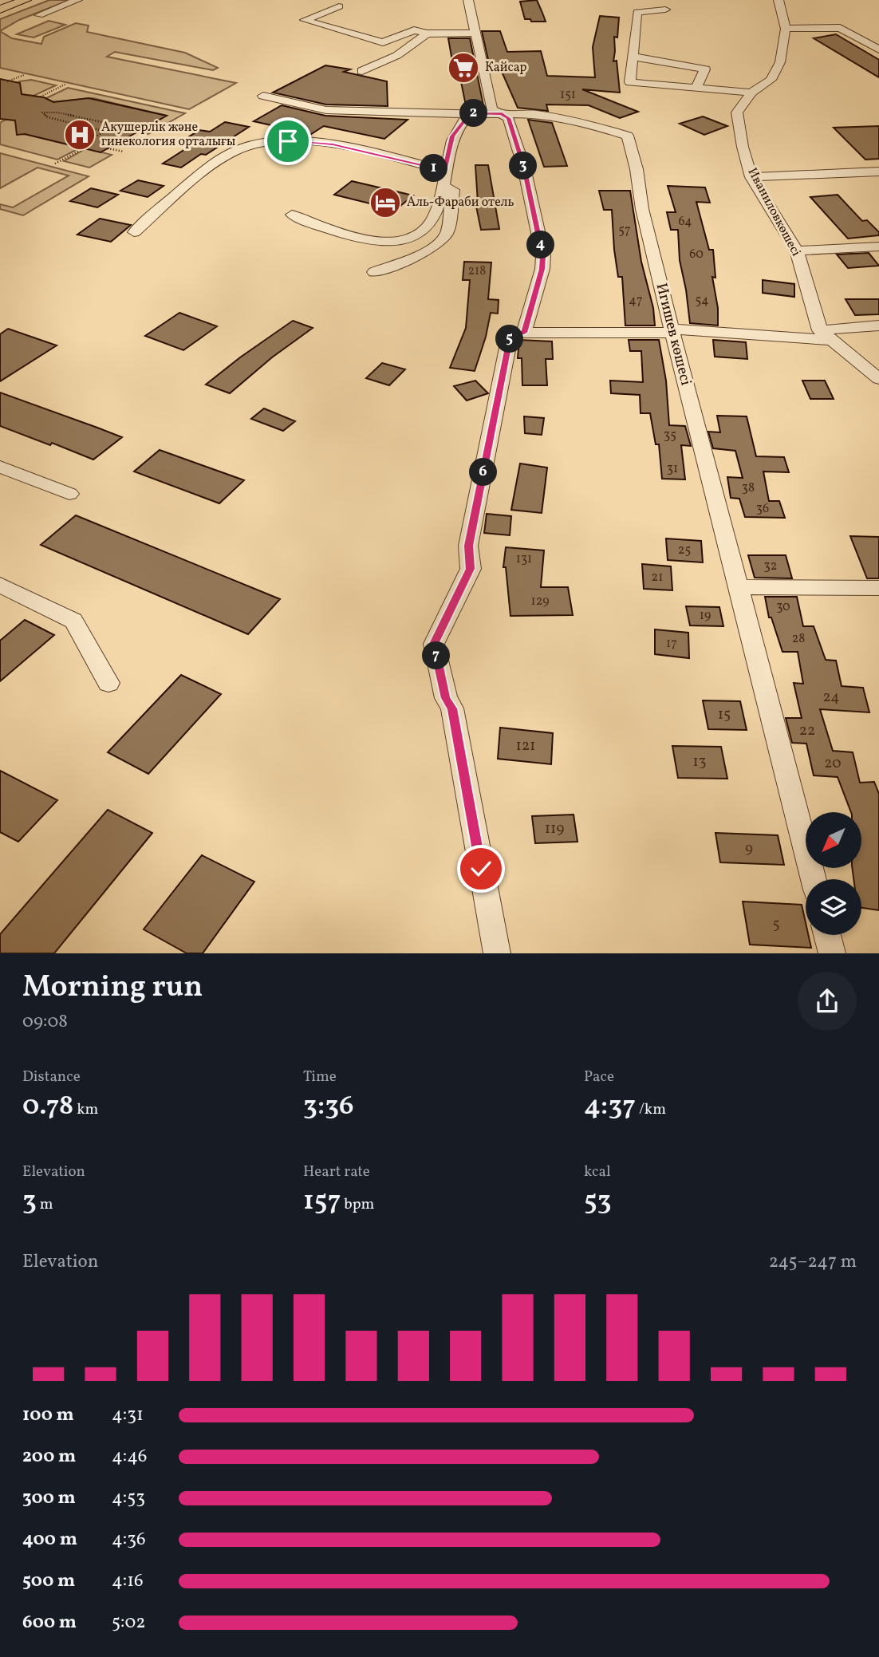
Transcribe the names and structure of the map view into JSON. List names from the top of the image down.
{
  "streets": {
    "street": ["Иваниловкөшесі", "Игишев көшесі"]
  },
  "places": {
    "supermarket": ["Кайсар"],
    "hospital": ["Акушерлік және гинекология орталығы"],
    "hotel": ["Аль-Фараби отель"]
  },
  "house_numbers": [
    "151",
    "64",
    "57",
    "60",
    "218",
    "47",
    "54",
    "35",
    "31",
    "38",
    "36",
    "25",
    "131",
    "32",
    "21",
    "129",
    "30",
    "19",
    "28",
    "17",
    "24",
    "15",
    "22",
    "121",
    "13",
    "20",
    "119",
    "9",
    "5"
  ],
  "north": "bottom left",
  "page": {
    "pins": [
      "2",
      "3",
      "1",
      "4",
      "5",
      "6",
      "7"
    ],
    "heading": ["Morning run", "09:08"],
    "stats": [
      ["Distance", "0.78 km"],
      ["Time", "3:36"],
      ["Pace", "4:37 /km"],
      ["Elevation", "3 m"],
      ["Heart rate", "157 bpm"],
      ["kcal", "53"]
    ],
    "chart": ["Elevation", "245–247 m"],
    "list": [
      {
        "name": "100 m",
        "note": "4:31"
      },
      {
        "name": "200 m",
        "note": "4:46"
      },
      {
        "name": "300 m",
        "note": "4:53"
      },
      {
        "name": "400 m",
        "note": "4:36"
      },
      {
        "name": "500 m",
        "note": "4:16"
      },
      {
        "name": "600 m",
        "note": "5:02"
      }
    ]
  }
}
